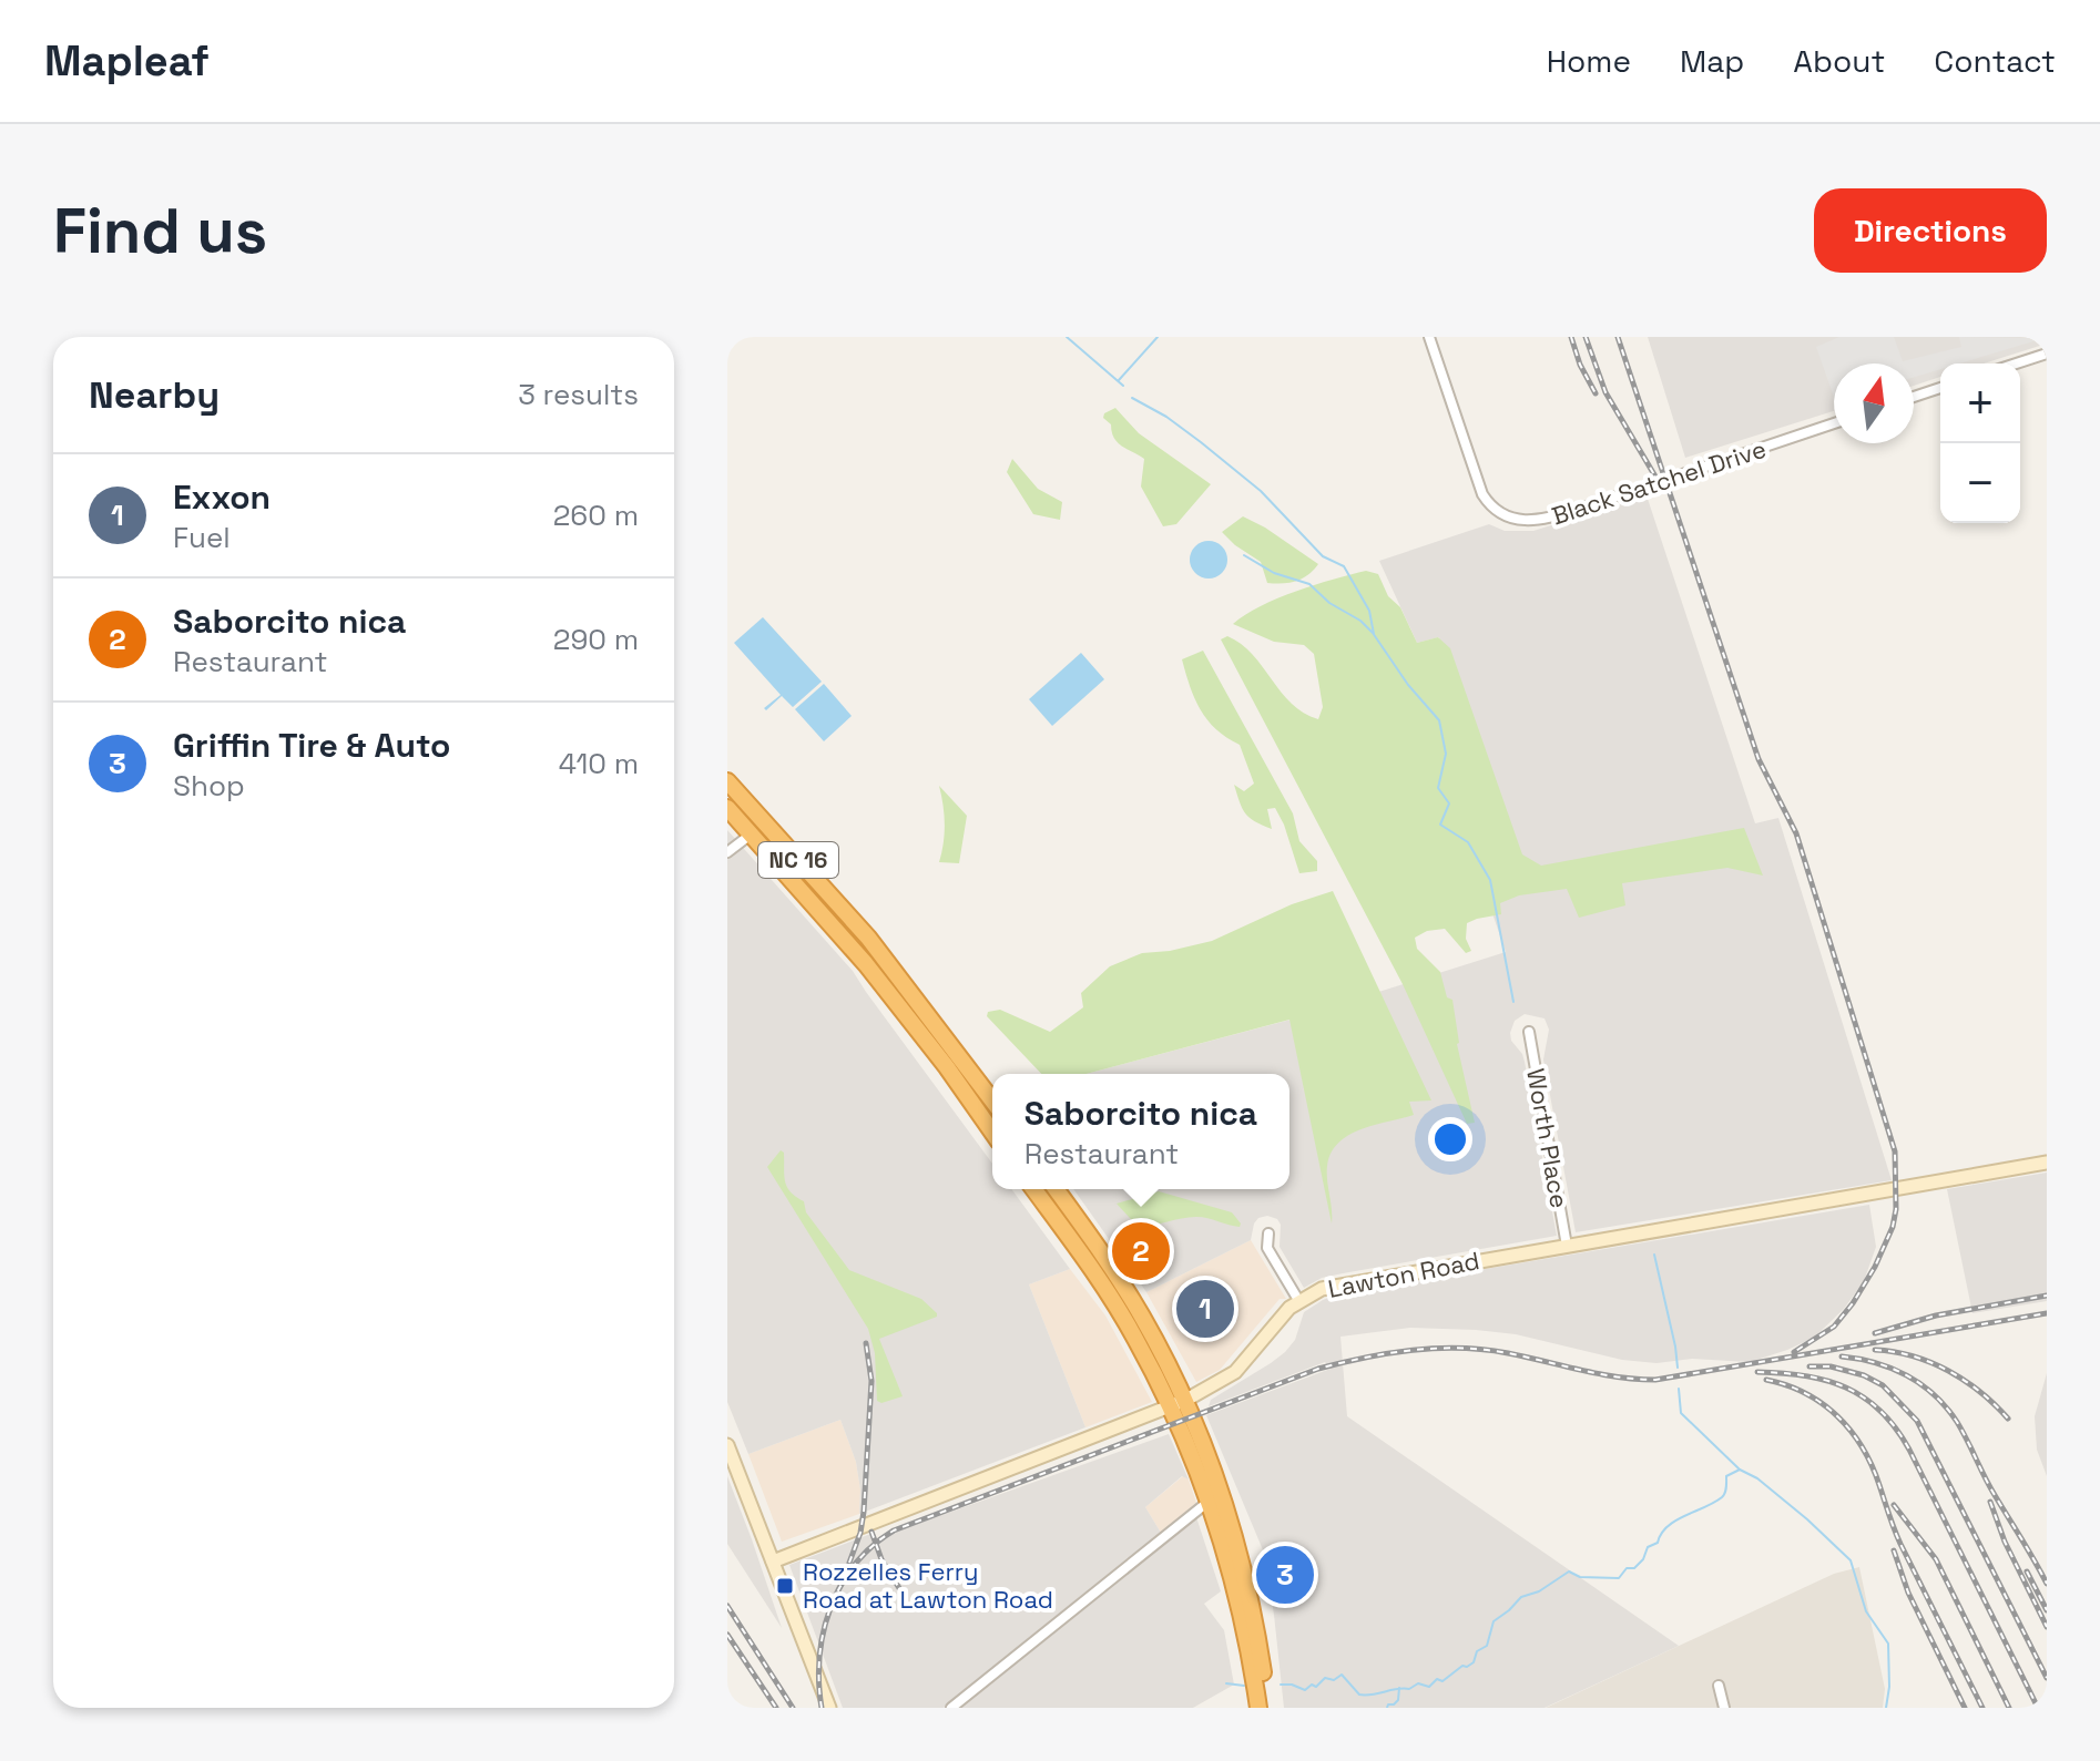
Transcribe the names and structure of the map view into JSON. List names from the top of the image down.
{
  "streets": {
    "highway": ["NC 16"],
    "street": ["Black Satchel Drive", "Worth Place", "Lawton Road"]
  },
  "crossings": [
    ["Worth Place", "Lawton Road"]
  ],
  "places": {
    "transit": ["Rozzelles Ferry Road at Lawton Road"]
  },
  "north": "top",
  "page": {
    "header": "Mapleaf",
    "nav": [
      "Home",
      "Map",
      "About",
      "Contact"
    ],
    "buttons": "Directions",
    "title": "Find us",
    "heading": ["Nearby", "3 results"],
    "map_buttons": ["+", "−"],
    "list": [
      {
        "mark": "1",
        "name": "Exxon",
        "note": "Fuel",
        "value": "260 m"
      },
      {
        "mark": "2",
        "name": "Saborcito nica",
        "note": "Restaurant",
        "value": "290 m"
      },
      {
        "mark": "3",
        "name": "Griffin Tire & Auto",
        "note": "Shop",
        "value": "410 m"
      }
    ],
    "popup": ["Saborcito nica", "Restaurant"],
    "pins": ["2", "1", "3"]
  }
}
